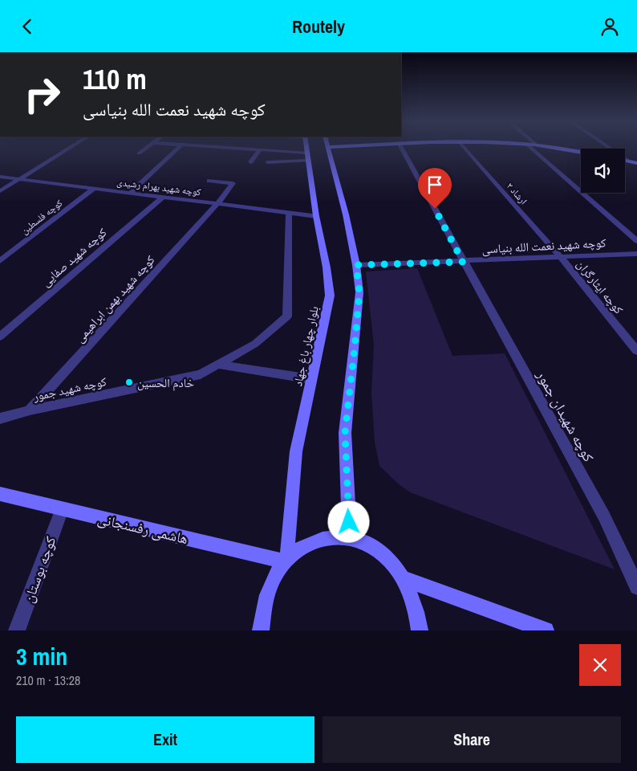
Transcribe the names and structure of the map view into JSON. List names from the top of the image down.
{
  "streets": {
    "street": [
      "کوچه شهید بهرام رشیدی",
      "ارشاد ۲",
      "کوچه فلسطین",
      "کوچه شهید نعمت الله بنیاسی",
      "کوچه شهید صفایی",
      "کوچه ایثارگران",
      "کوچه شهید بهمن ابراهیمی",
      "بلوار چهار باغ جهاد",
      "کوچه شهید جمور",
      "کوچه شهیدان جمور",
      "هاشمی رفسنجانی",
      "کوچه بوستان"
    ]
  },
  "crossings": [
    ["کوچه شهید بهرام رشیدی", "کوچه فلسطین"],
    ["کوچه شهید بهرام رشیدی", "کوچه شهید صفایی"],
    ["کوچه شهید بهرام رشیدی", "کوچه شهید بهمن ابراهیمی"],
    ["کوچه شهید بهرام رشیدی", "بلوار چهار باغ جهاد"],
    ["کوچه شهید بهرام رشیدی", "کوچه شهید جمور"],
    ["ارشاد ۲", "کوچه شهید نعمت الله بنیاسی"],
    ["ارشاد ۲", "کوچه ایثارگران"],
    ["کوچه شهید نعمت الله بنیاسی", "کوچه ایثارگران"],
    ["کوچه شهید نعمت الله بنیاسی", "کوچه شهیدان جمور"],
    ["کوچه شهید بهمن ابراهیمی", "کوچه شهید جمور"],
    ["بلوار چهار باغ جهاد", "هاشمی رفسنجانی"],
    ["هاشمی رفسنجانی", "کوچه بوستان"]
  ],
  "places": ["خادم الحسین"],
  "page": {
    "header": "Routely",
    "turn": ["110 m", "کوچه شهید نعمت الله بنیاسی"],
    "heading": ["3 min", "210 m · 13:28"],
    "buttons": ["Exit", "Share"]
  }
}
